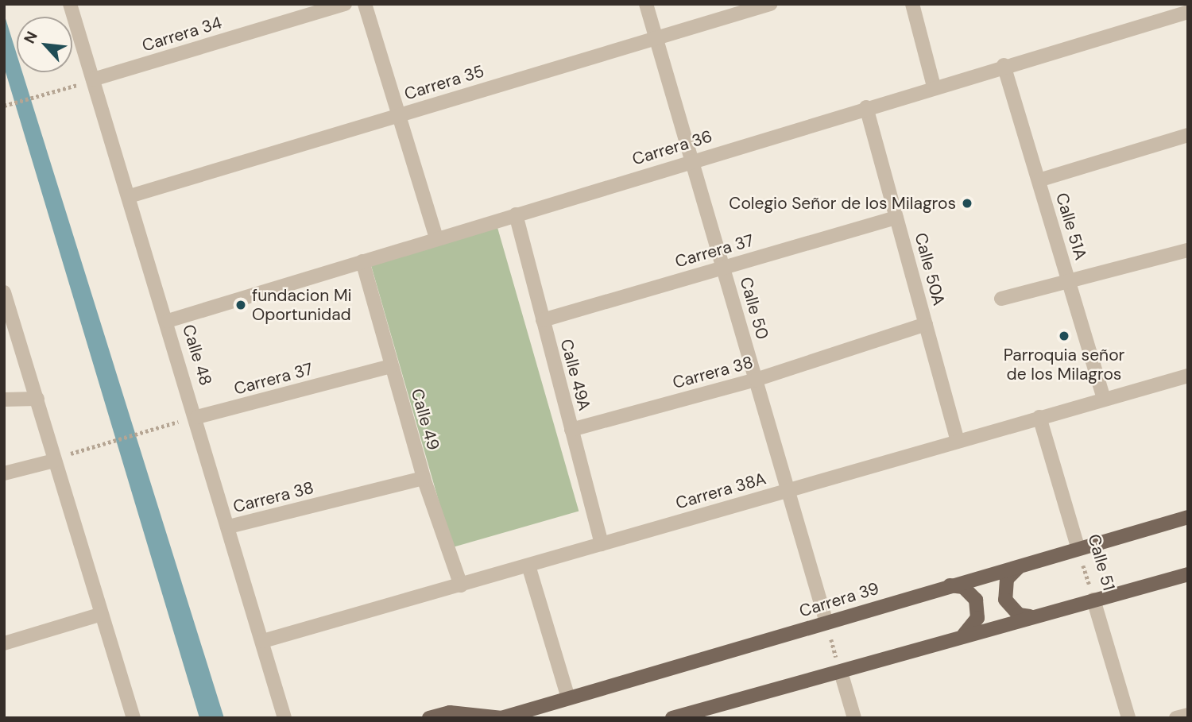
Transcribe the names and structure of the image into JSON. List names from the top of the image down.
{
  "streets": {
    "main road": ["Carrera 39"],
    "street": [
      "Carrera 34",
      "Carrera 35",
      "Carrera 36",
      "Calle 51A",
      "Carrera 37",
      "Calle 50A",
      "Calle 50",
      "Calle 48",
      "Carrera 38",
      "Calle 49A",
      "Calle 49",
      "Carrera 38A",
      "Calle 51"
    ]
  },
  "crossings": [
    ["Carrera 34", "Calle 48"],
    ["Carrera 35", "Calle 50"],
    ["Carrera 35", "Calle 48"],
    ["Carrera 36", "Calle 51A"],
    ["Carrera 36", "Calle 50A"],
    ["Carrera 36", "Calle 50"],
    ["Carrera 36", "Calle 48"],
    ["Carrera 36", "Calle 49A"],
    ["Carrera 36", "Calle 49"],
    ["Calle 51A", "Carrera 38A"],
    ["Carrera 37", "Calle 50A"],
    ["Carrera 37", "Calle 50"],
    ["Carrera 37", "Calle 48"],
    ["Carrera 37", "Calle 49A"],
    ["Carrera 37", "Calle 49"],
    ["Calle 50A", "Carrera 38"],
    ["Calle 50A", "Carrera 38A"],
    ["Calle 50", "Carrera 38"],
    ["Calle 50", "Carrera 38A"],
    ["Calle 50", "Carrera 39"],
    ["Calle 48", "Carrera 38"],
    ["Calle 48", "Carrera 38A"],
    ["Carrera 38", "Calle 49A"],
    ["Carrera 38", "Calle 49"],
    ["Calle 49A", "Carrera 38A"],
    ["Calle 49", "Carrera 38A"],
    ["Carrera 38A", "Calle 51"],
    ["Calle 51", "Carrera 39"]
  ],
  "places": ["Colegio Señor de los Milagros", "fundacion Mi Oportunidad", "Parroquia señor de los Milagros"],
  "north": "top left"
}
